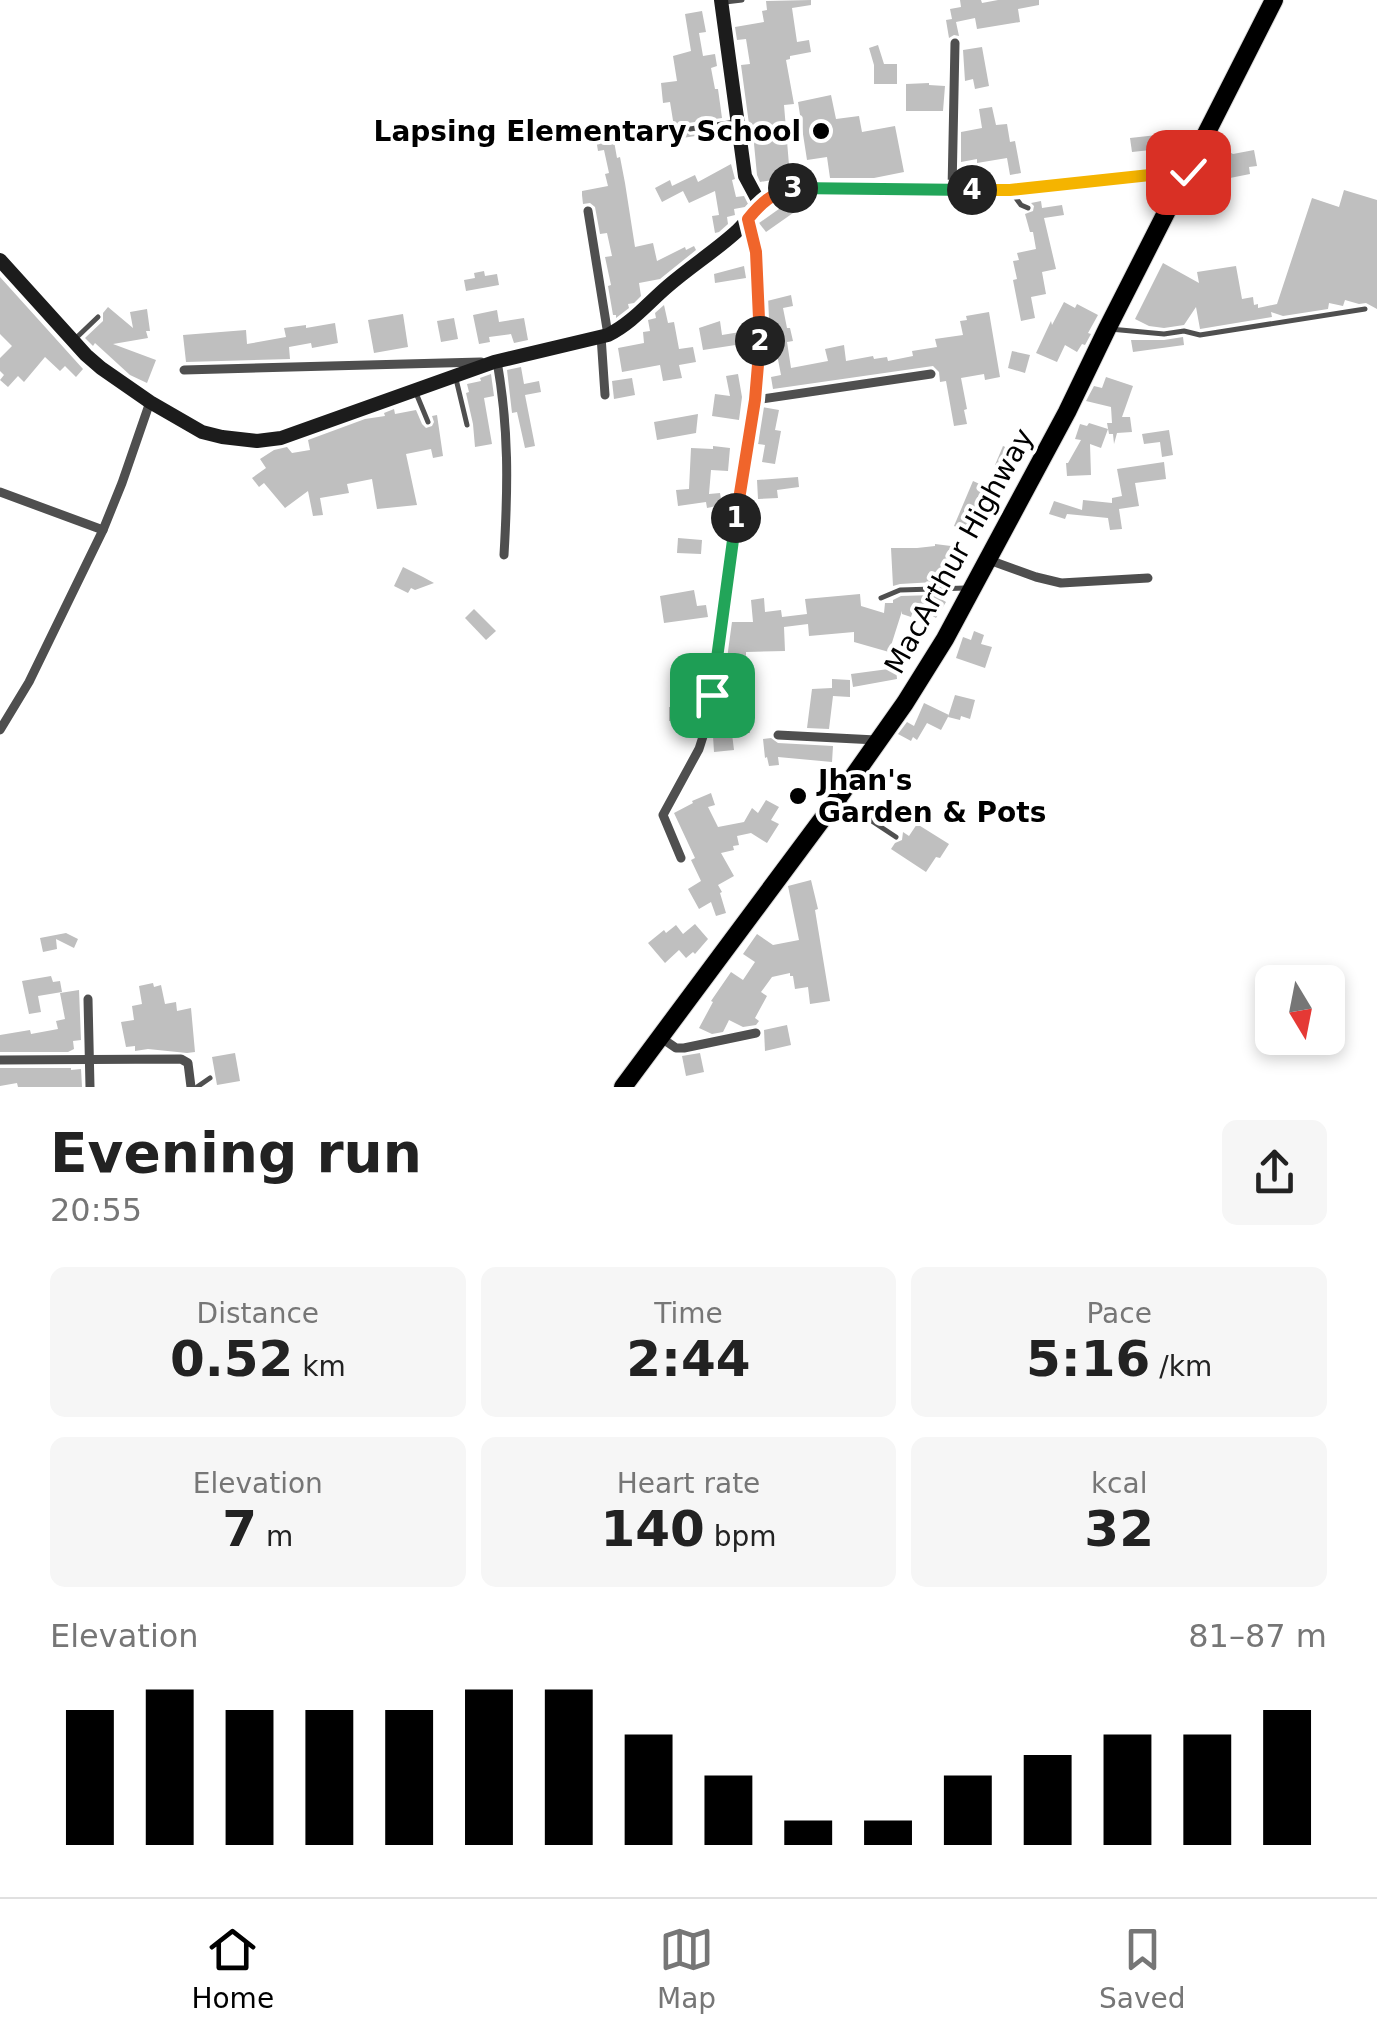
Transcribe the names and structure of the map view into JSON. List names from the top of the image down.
{
  "streets": {
    "highway": ["MacArthur Highway"]
  },
  "places": ["Lapsing Elementary School", "Jhan's Garden & Pots"],
  "north": "bottom",
  "page": {
    "pins": [
      "3",
      "4",
      "2",
      "1"
    ],
    "heading": ["Evening run", "20:55"],
    "stats": [
      ["Distance", "0.52 km"],
      ["Time", "2:44"],
      ["Pace", "5:16 /km"],
      ["Elevation", "7 m"],
      ["Heart rate", "140 bpm"],
      ["kcal", "32"]
    ],
    "chart": ["Elevation", "81–87 m"],
    "tabs": ["Home", "Map", "Saved"]
  }
}
